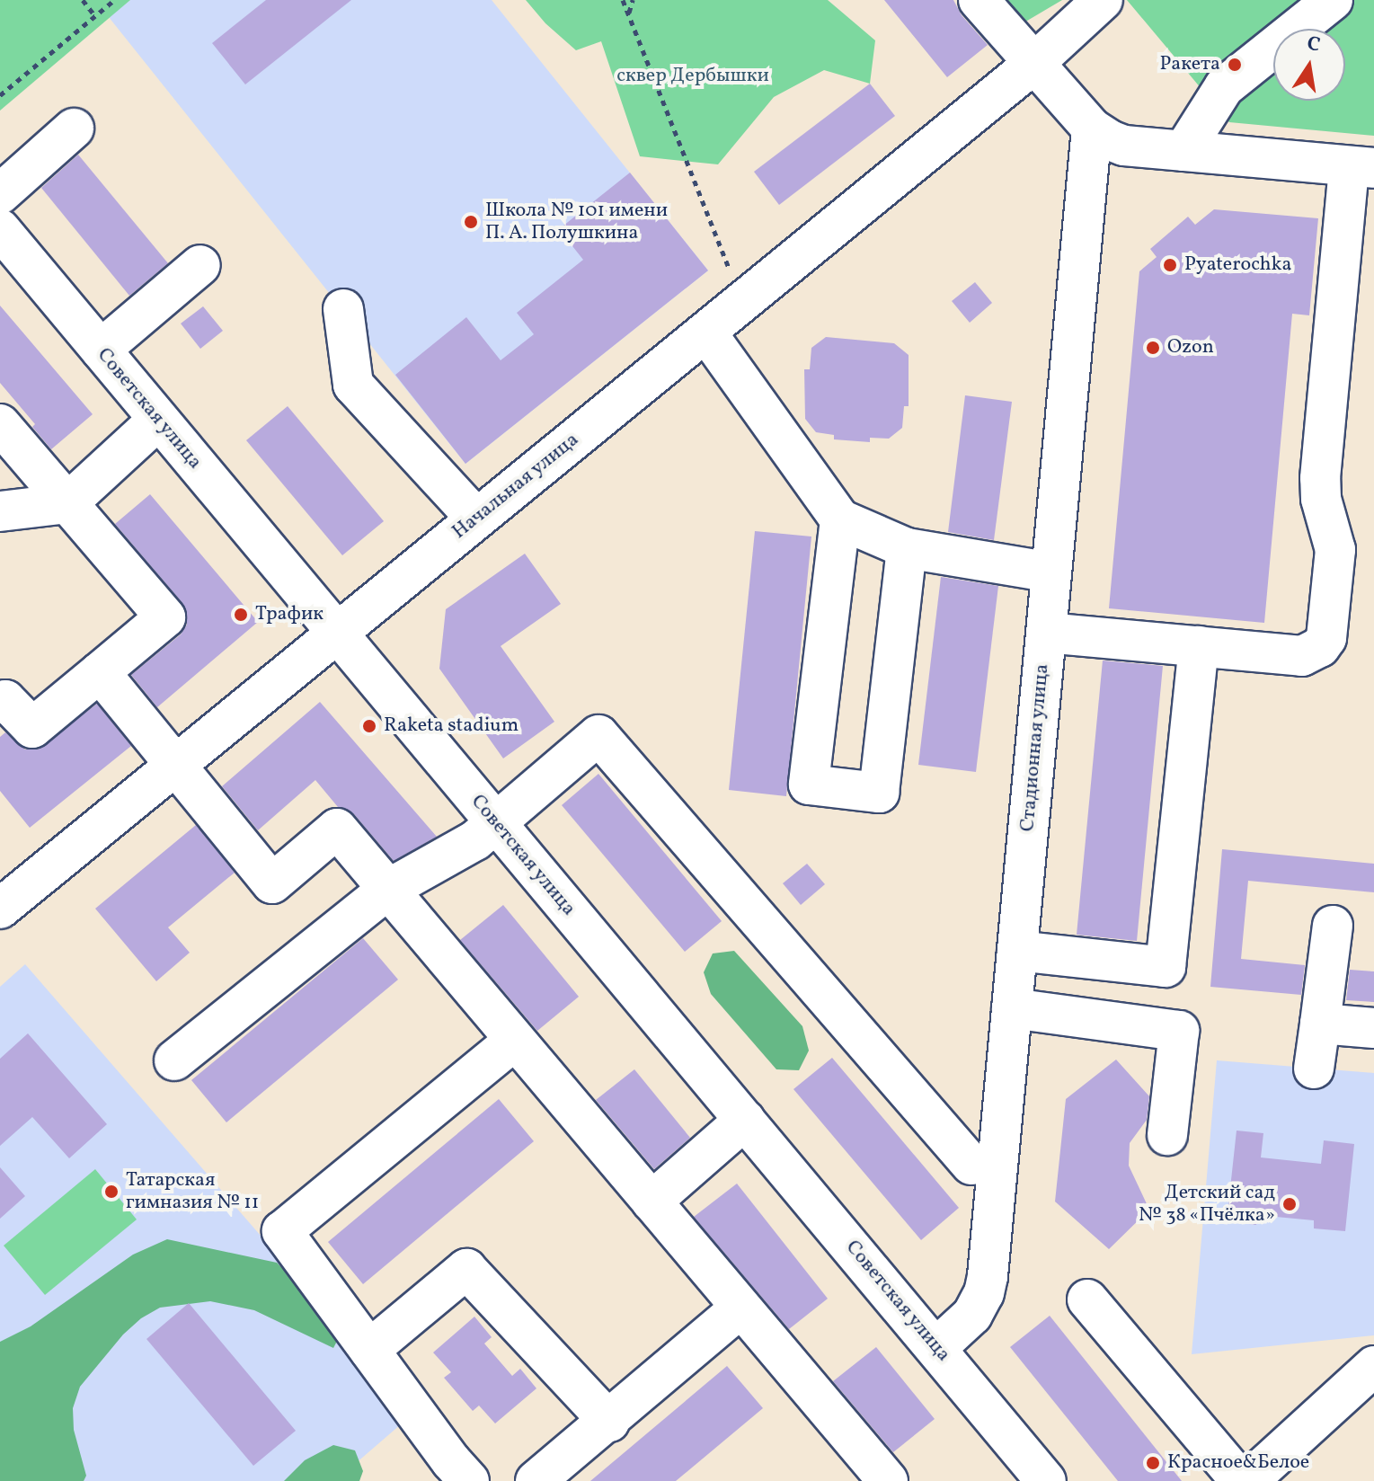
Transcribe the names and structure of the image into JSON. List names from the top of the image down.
{
  "streets": {
    "street": ["Советская улица", "Начальная улица", "Стадионная улица"]
  },
  "crossings": [
    ["Советская улица", "Начальная улица"],
    ["Советская улица", "Стадионная улица"]
  ],
  "parks": ["сквер Дербышки"],
  "places": [
    "Ракета",
    "Школа № 101 имени П. А. Полушкина",
    "Pyaterochka",
    "Ozon",
    "Трафик",
    "Raketa stadium",
    "Татарская гимназия № 11",
    "Детский сад № 38 «Пчёлка»",
    "Красное&Белое"
  ],
  "north": "top"
}
